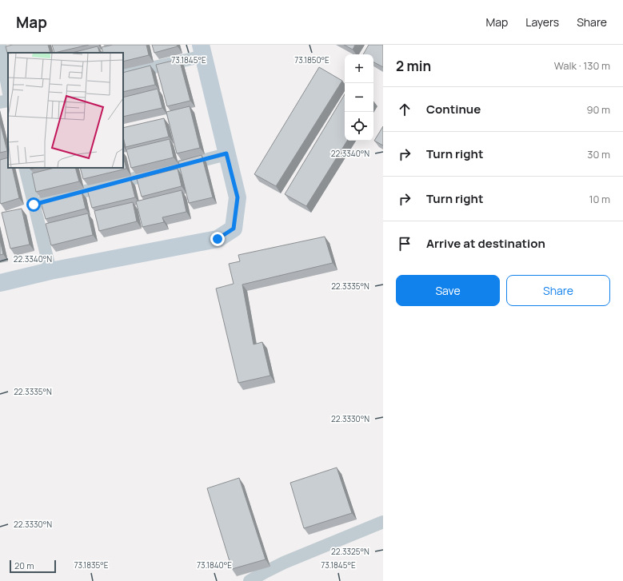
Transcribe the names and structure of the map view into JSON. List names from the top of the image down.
{
  "scale_bar": "20 m",
  "page": {
    "header": "Map",
    "nav": ["Map", "Layers", "Share"],
    "heading": ["2 min", "Walk · 130 m"],
    "map_buttons": ["+", "−"],
    "list": [
      ["Continue", "90 m"],
      ["Turn right", "30 m"],
      ["Turn right", "10 m"],
      "Arrive at destination"
    ],
    "buttons": ["Save", "Share"],
    "scale": "20 m"
  },
  "coordinates": [
    "73.1845°E",
    "73.1850°E",
    "22.3340°N",
    "22.3335°N",
    "22.3330°N",
    "22.3325°N",
    "73.1835°E",
    "73.1840°E"
  ]
}
